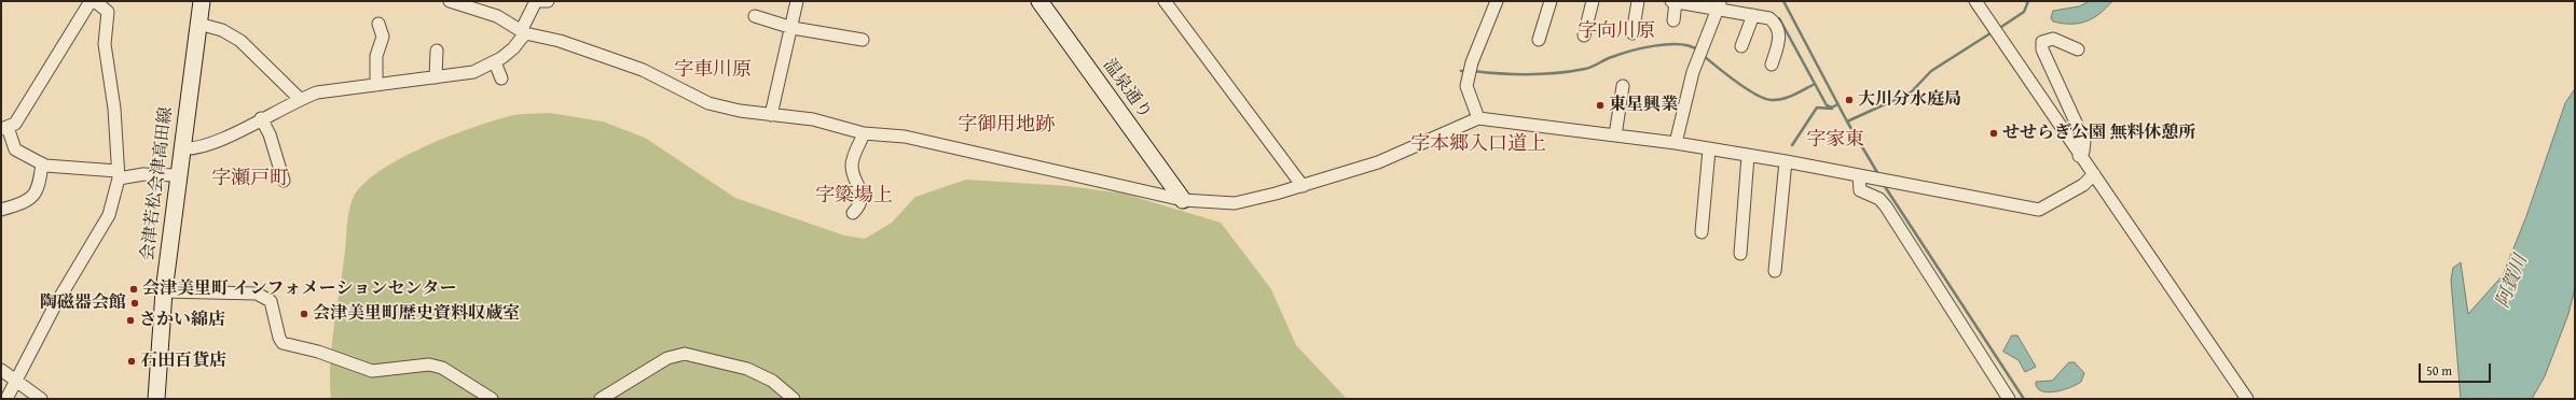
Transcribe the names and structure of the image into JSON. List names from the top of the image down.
{
  "streets": {
    "main road": ["温泉通り", "会津若松会津高田線"]
  },
  "districts": [
    "字向川原",
    "字車川原",
    "字御用地跡",
    "字家東",
    "字本郷入口道上",
    "字瀬戸町",
    "字簗場上"
  ],
  "water": ["阿賀川"],
  "places": [
    "大川分水庭局",
    "東星興業",
    "せせらぎ公園 無料休憩所",
    "会津美里町 インフォメーションセンター",
    "陶磁器会館",
    "会津美里町歴史資料収蔵室",
    "さかい綿店",
    "石田百貨店"
  ],
  "scale_bar": "50 m"
}
